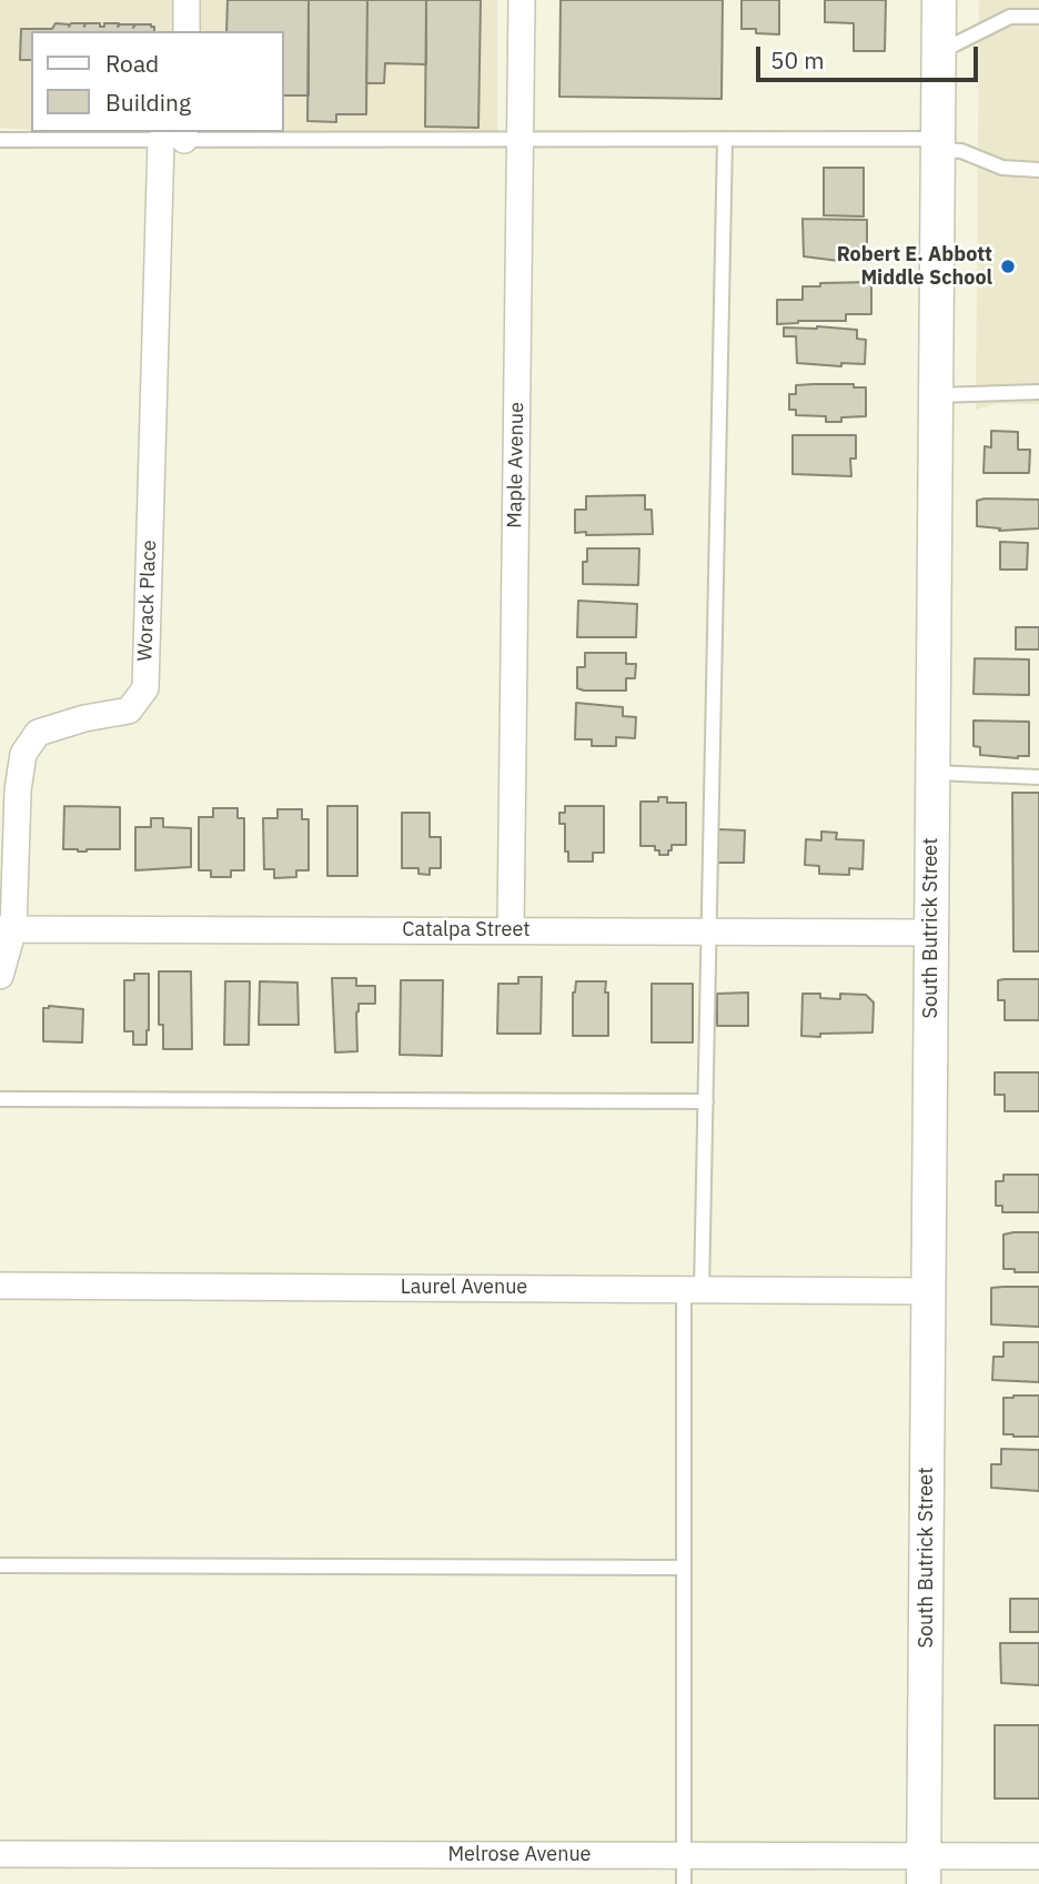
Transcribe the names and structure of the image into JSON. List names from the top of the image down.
{
  "streets": {
    "street": [
      "Maple Avenue",
      "Worack Place",
      "South Butrick Street",
      "Catalpa Street",
      "Laurel Avenue",
      "Melrose Avenue"
    ]
  },
  "crossings": [
    ["Maple Avenue", "Catalpa Street"],
    ["Worack Place", "Catalpa Street"],
    ["South Butrick Street", "Catalpa Street"],
    ["South Butrick Street", "Laurel Avenue"],
    ["South Butrick Street", "Melrose Avenue"]
  ],
  "places": ["Robert E. Abbott Middle School"],
  "legend": ["Road", "Building"],
  "scale_bar": "50 m"
}
